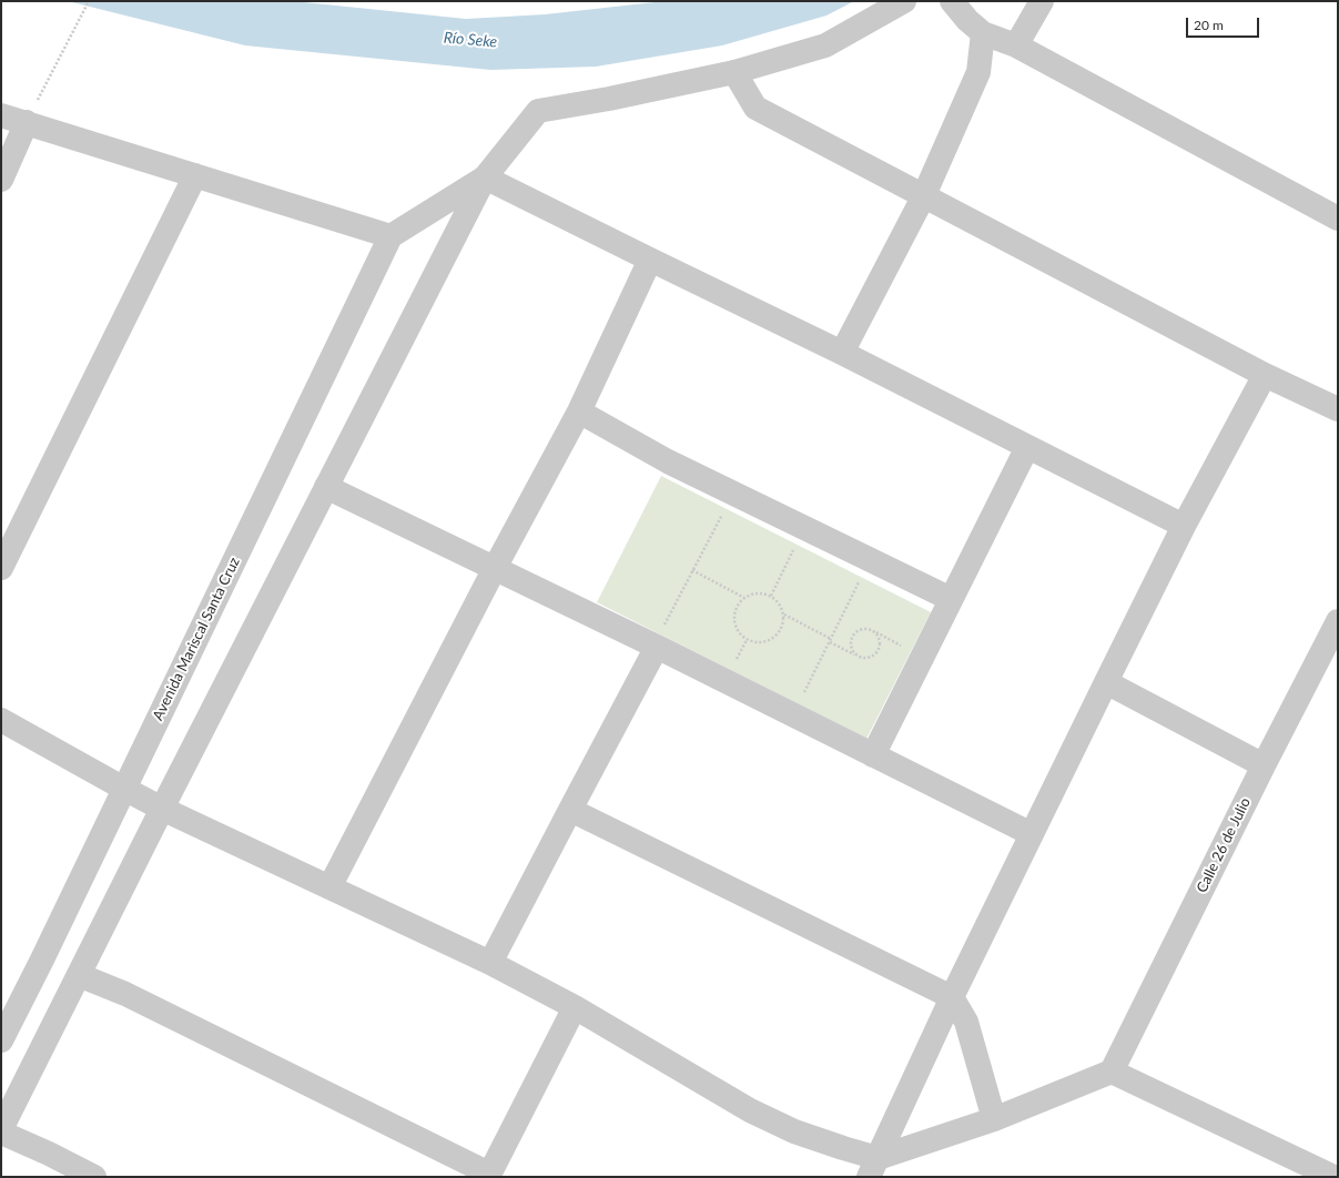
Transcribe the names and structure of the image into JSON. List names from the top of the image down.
{
  "streets": {
    "street": ["Avenida Mariscal Santa Cruz", "Calle 26 de Julio"]
  },
  "water": ["Río Seke"],
  "scale_bar": "20 m"
}
